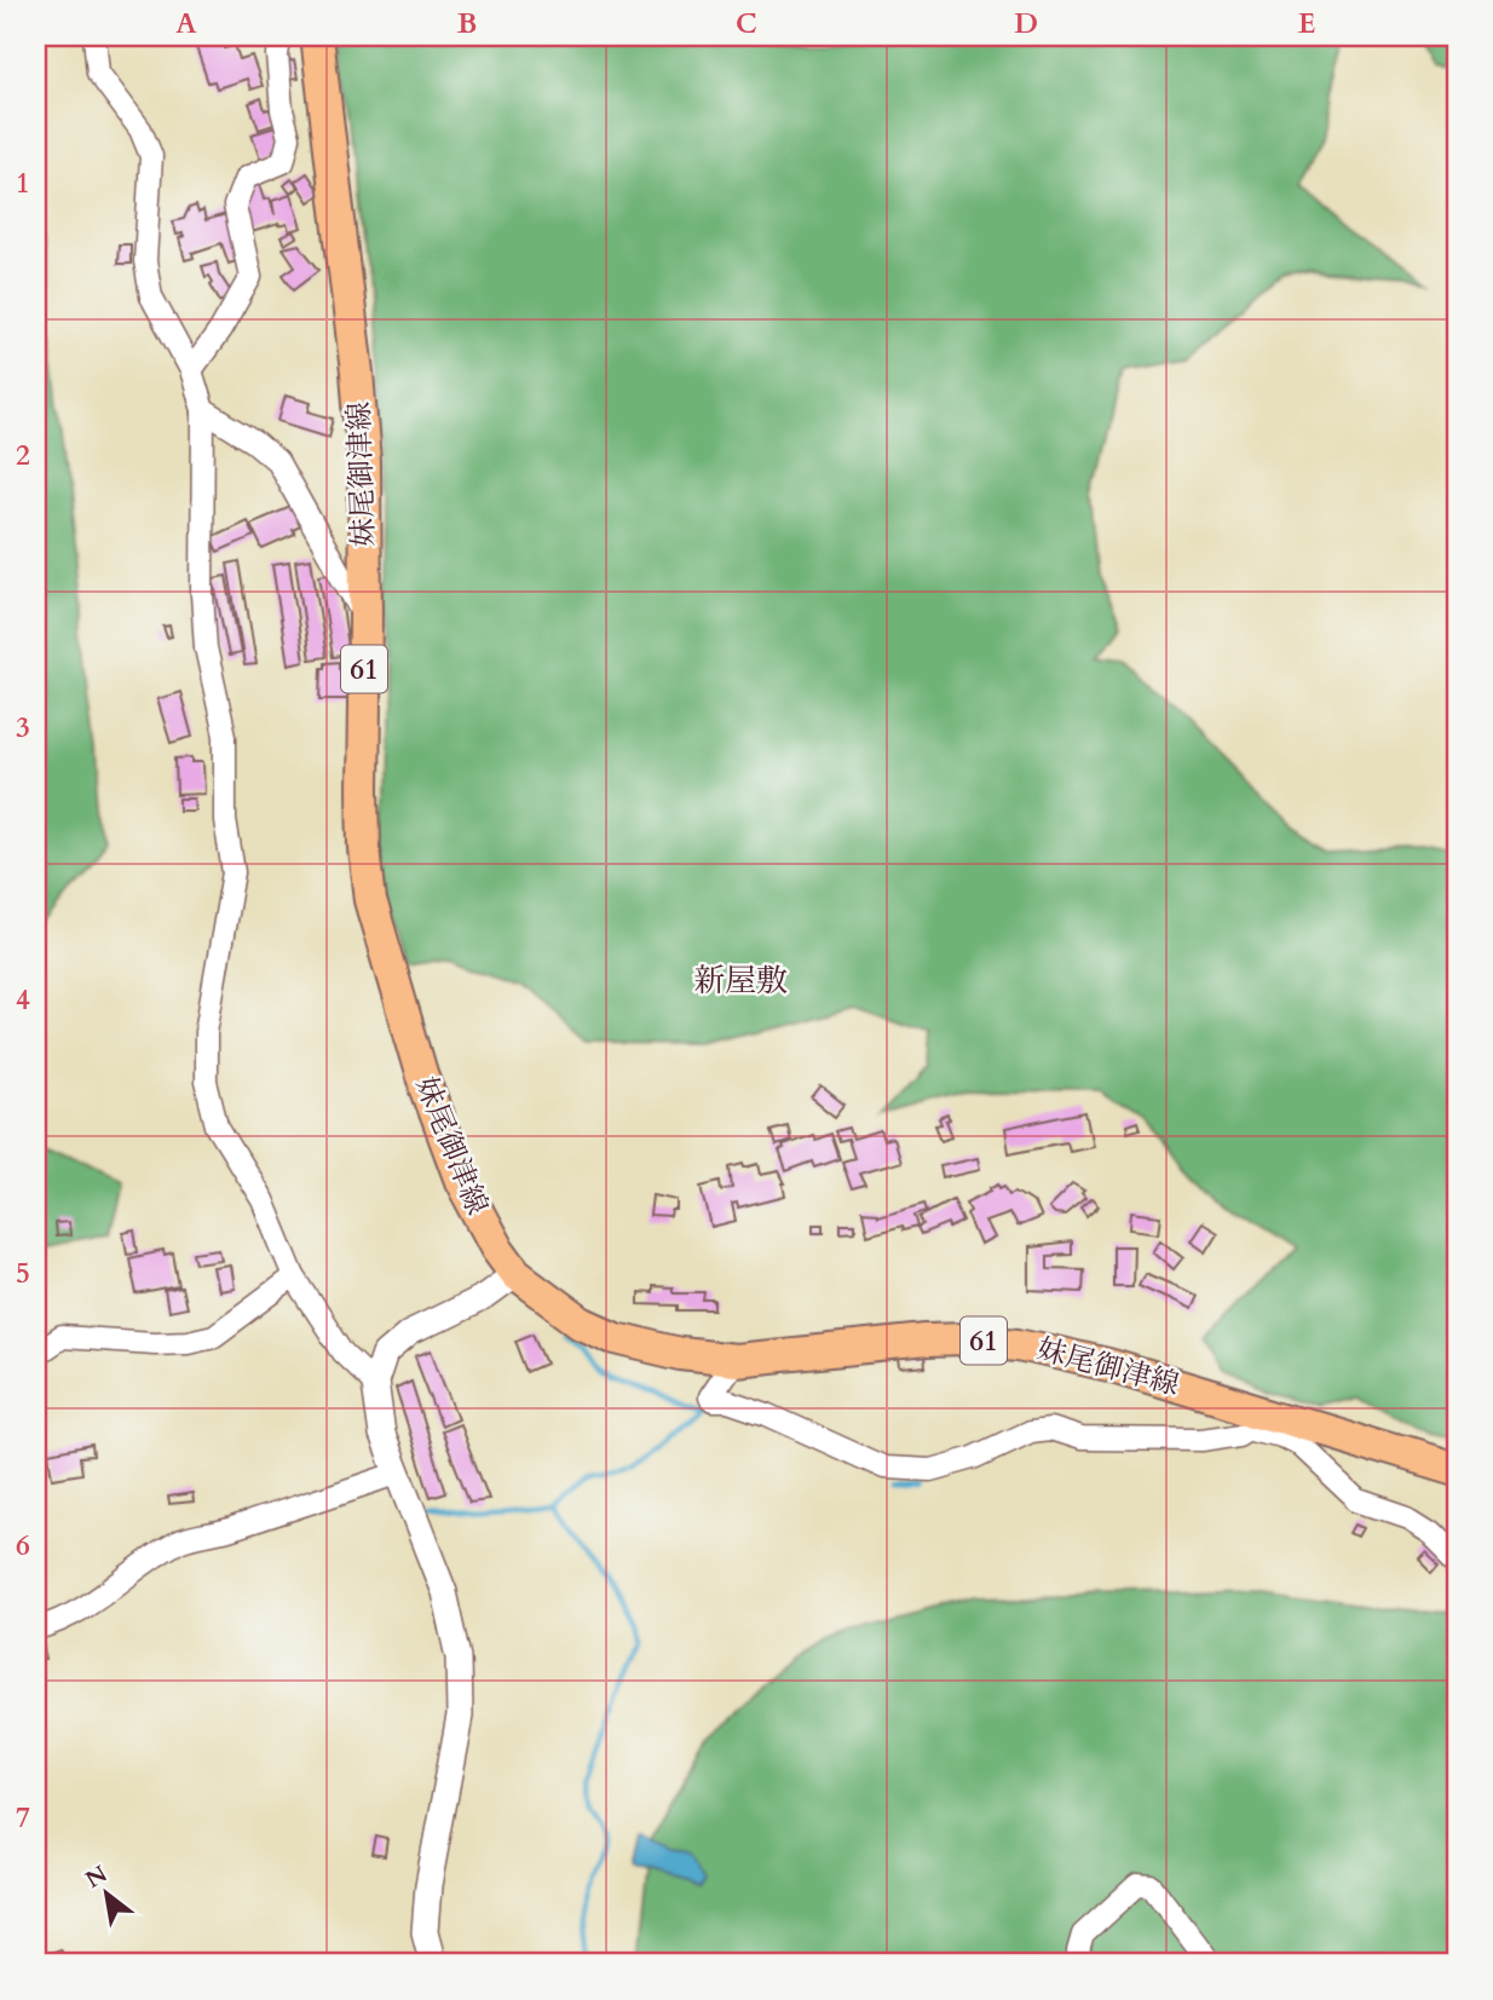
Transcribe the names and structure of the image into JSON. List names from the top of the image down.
{
  "streets": {
    "main road": ["妹尾御津線", "61"]
  },
  "districts": ["新屋敷"],
  "north": "top left",
  "grid": {
    "columns": [
      "A",
      "B",
      "C",
      "D",
      "E"
    ],
    "rows": [
      "1",
      "2",
      "3",
      "4",
      "5",
      "6",
      "7"
    ]
  }
}
